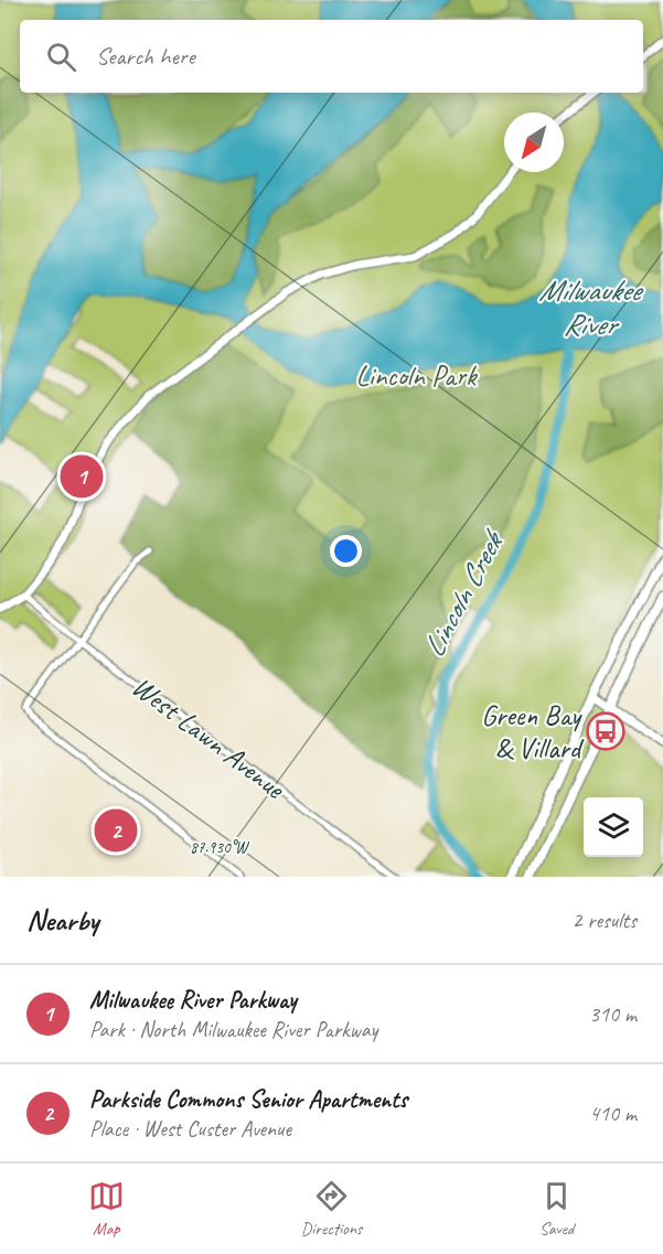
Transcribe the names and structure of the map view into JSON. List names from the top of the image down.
{
  "streets": {
    "street": ["West Lawn Avenue"]
  },
  "water": ["Milwaukee River", "Lincoln Creek"],
  "parks": ["Lincoln Park"],
  "places": {
    "bus stop": ["Green Bay & Villard"]
  },
  "north": "bottom left",
  "page": {
    "search": "Search here",
    "pins": ["1", "2"],
    "heading": ["Nearby", "2 results"],
    "list": [
      {
        "mark": "1",
        "name": "Milwaukee River Parkway",
        "note": "Park · North Milwaukee River Parkway",
        "value": "310 m"
      },
      {
        "mark": "2",
        "name": "Parkside Commons Senior Apartments",
        "note": "Place · West Custer Avenue",
        "value": "410 m"
      }
    ],
    "nav": ["Map", "Directions", "Saved"]
  },
  "coordinates": ["87.930°W"]
}
